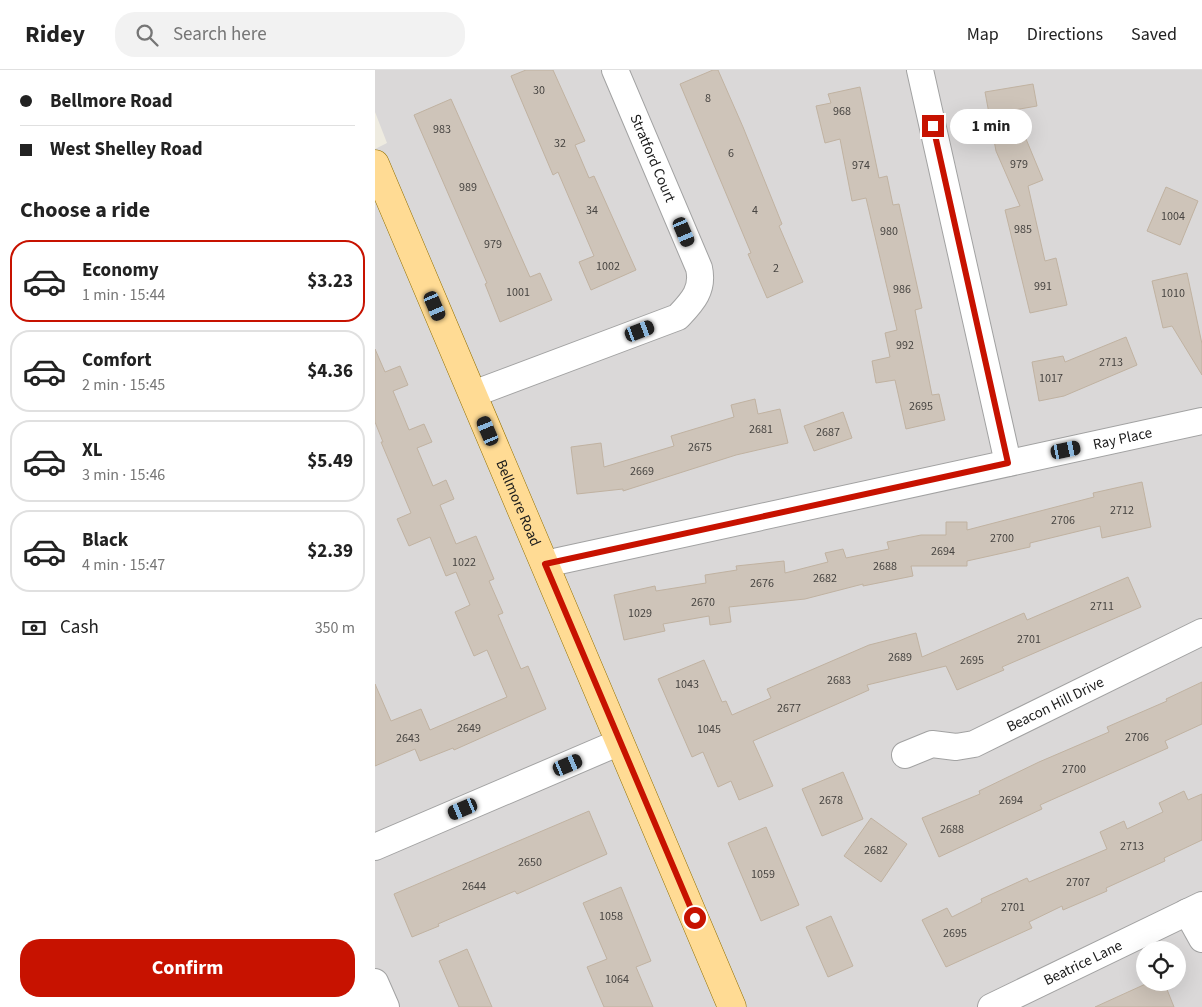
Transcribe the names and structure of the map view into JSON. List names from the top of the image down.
{
  "streets": {
    "main road": ["Bellmore Road"],
    "street": [
      "Stratford Court",
      "Ray Place",
      "Beacon Hill Drive",
      "Beatrice Lane"
    ]
  },
  "crossings": [
    ["Stratford Court", "Bellmore Road"],
    ["Ray Place", "Bellmore Road"]
  ],
  "house_numbers": [
    "30",
    "8",
    "968",
    "983",
    "32",
    "6",
    "979",
    "974",
    "989",
    "34",
    "4",
    "1004",
    "985",
    "980",
    "979",
    "1002",
    "2",
    "991",
    "986",
    "1001",
    "1010",
    "992",
    "2713",
    "1017",
    "2695",
    "2681",
    "2687",
    "2675",
    "2669",
    "2712",
    "2706",
    "2700",
    "2694",
    "1022",
    "2688",
    "2682",
    "2676",
    "2670",
    "2711",
    "1029",
    "2701",
    "2689",
    "2695",
    "2683",
    "1043",
    "2677",
    "2649",
    "1045",
    "2706",
    "2643",
    "2700",
    "2678",
    "2694",
    "2688",
    "2713",
    "2682",
    "2650",
    "1059",
    "2707",
    "2644",
    "2701",
    "1058",
    "2695",
    "1064"
  ],
  "page": {
    "header": "Ridey",
    "search": "Search here",
    "nav": ["Map", "Directions", "Saved"],
    "banner": ["Bellmore Road", "West Shelley Road"],
    "bubble": "1 min",
    "heading": "Choose a ride",
    "list": [
      {
        "name": "Economy",
        "note": "1 min · 15:44",
        "value": "$3.23"
      },
      {
        "name": "Comfort",
        "note": "2 min · 15:45",
        "value": "$4.36"
      },
      {
        "name": "XL",
        "note": "3 min · 15:46",
        "value": "$5.49"
      },
      {
        "name": "Black",
        "note": "4 min · 15:47",
        "value": "$2.39"
      }
    ],
    "pay": ["Cash", "350 m"],
    "buttons": "Confirm"
  }
}
